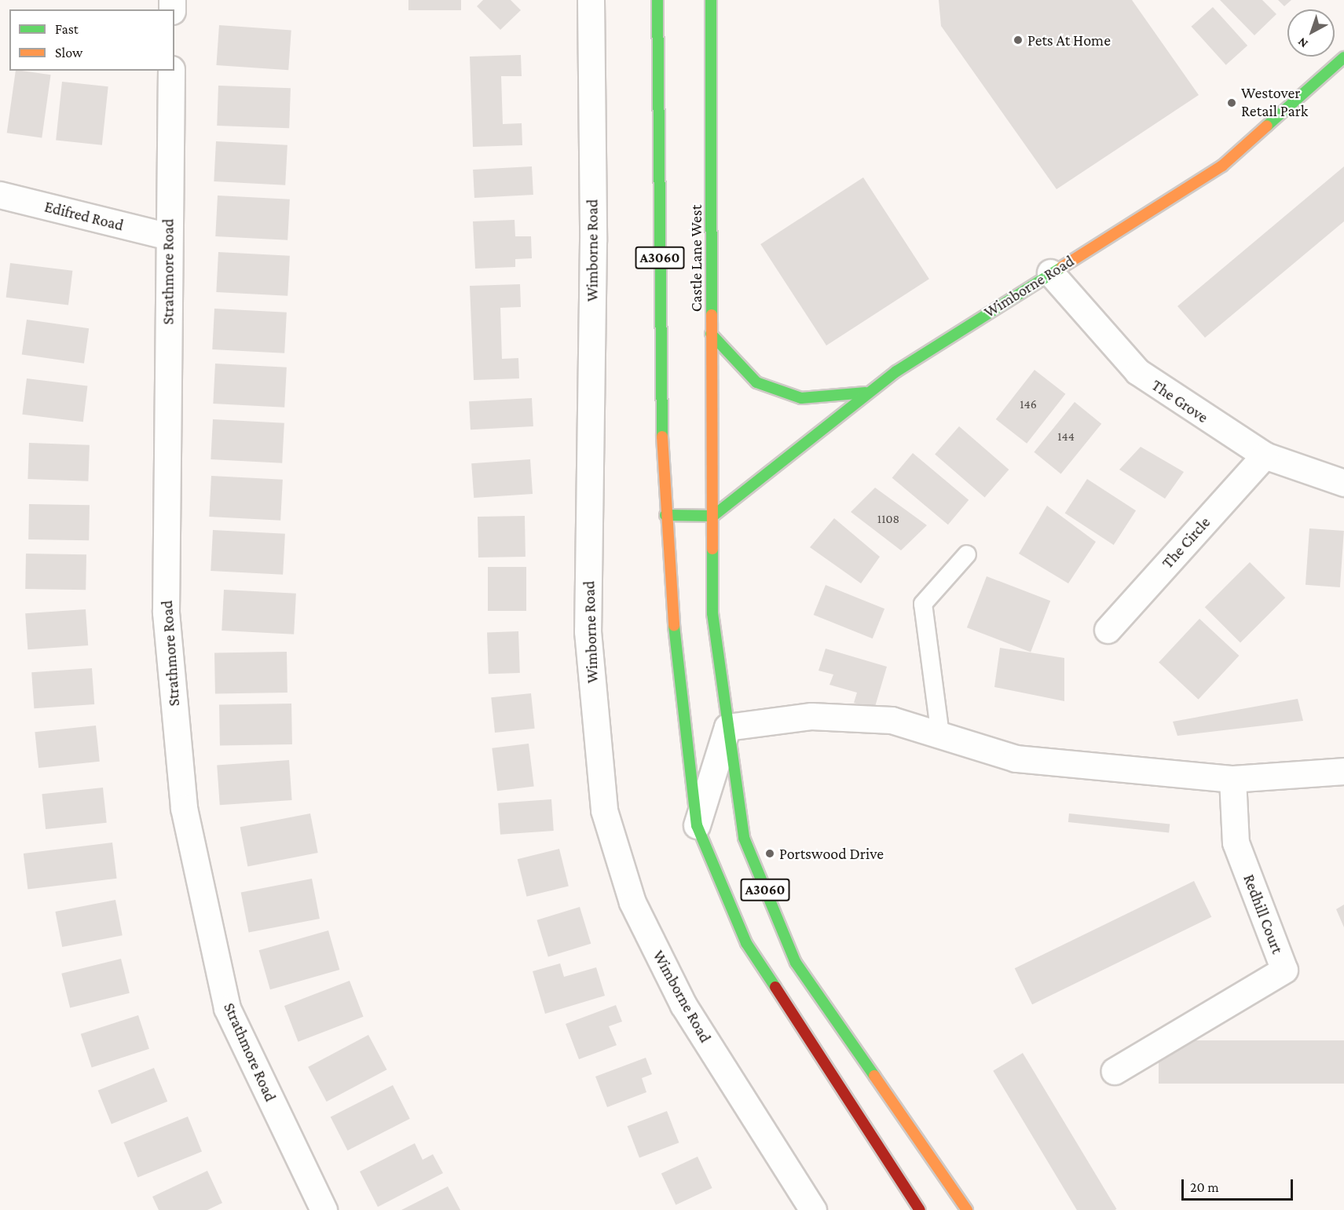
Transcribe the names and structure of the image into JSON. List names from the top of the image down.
{
  "streets": {
    "main road": ["Wimborne Road", "A3060", "Castle Lane West"],
    "street": [
      "Edifred Road",
      "Strathmore Road",
      "The Grove",
      "The Circle",
      "Redhill Court"
    ]
  },
  "crossings": [
    ["Edifred Road", "Strathmore Road"],
    ["Wimborne Road", "A3060"],
    ["Wimborne Road", "Castle Lane West"],
    ["Wimborne Road", "The Grove"],
    ["A3060", "Castle Lane West"],
    ["The Grove", "The Circle"]
  ],
  "places": ["Pets At Home", "Westover Retail Park", "Portswood Drive"],
  "house_numbers": ["146", "144", "1108"],
  "legend": ["Fast", "Slow"],
  "scale_bar": "20 m",
  "north": "bottom left"
}
